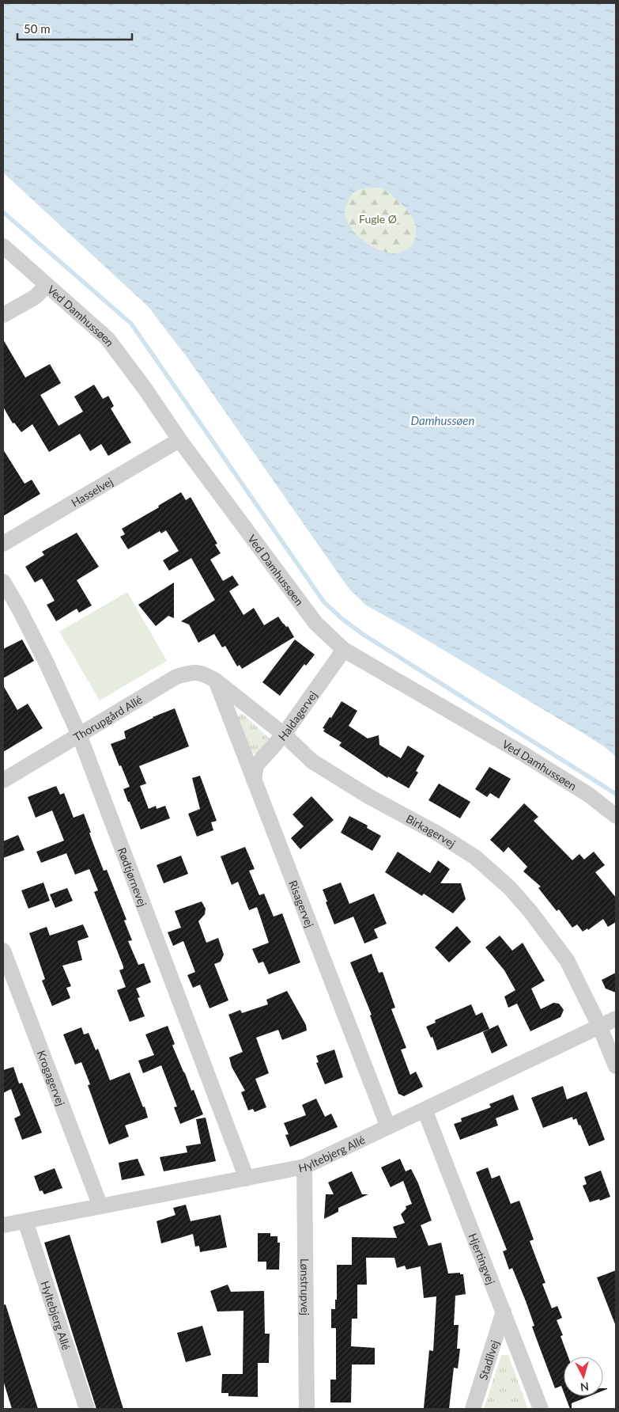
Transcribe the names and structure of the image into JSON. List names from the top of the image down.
{
  "streets": {
    "street": [
      "Ved Damhussøen",
      "Hasselvej",
      "Haldagervej",
      "Thorupgård Allé",
      "Birkagervej",
      "Rødtjørnevej",
      "Risagervej",
      "Krogagervej",
      "Hyltebjerg Allé",
      "Hjertingvej",
      "Lønstrupvej",
      "Stadilvej"
    ]
  },
  "crossings": [
    ["Ved Damhussøen", "Hasselvej"],
    ["Ved Damhussøen", "Haldagervej"],
    ["Haldagervej", "Birkagervej"],
    ["Haldagervej", "Risagervej"],
    ["Thorupgård Allé", "Birkagervej"],
    ["Thorupgård Allé", "Rødtjørnevej"],
    ["Thorupgård Allé", "Risagervej"],
    ["Birkagervej", "Risagervej"],
    ["Birkagervej", "Hyltebjerg Allé"],
    ["Rødtjørnevej", "Hyltebjerg Allé"],
    ["Risagervej", "Hyltebjerg Allé"],
    ["Krogagervej", "Hyltebjerg Allé"],
    ["Hyltebjerg Allé", "Hjertingvej"],
    ["Hyltebjerg Allé", "Lønstrupvej"],
    ["Hjertingvej", "Stadilvej"]
  ],
  "water": ["Damhussøen"],
  "parks": ["Fugle Ø"],
  "scale_bar": "50 m",
  "north": "bottom"
}
